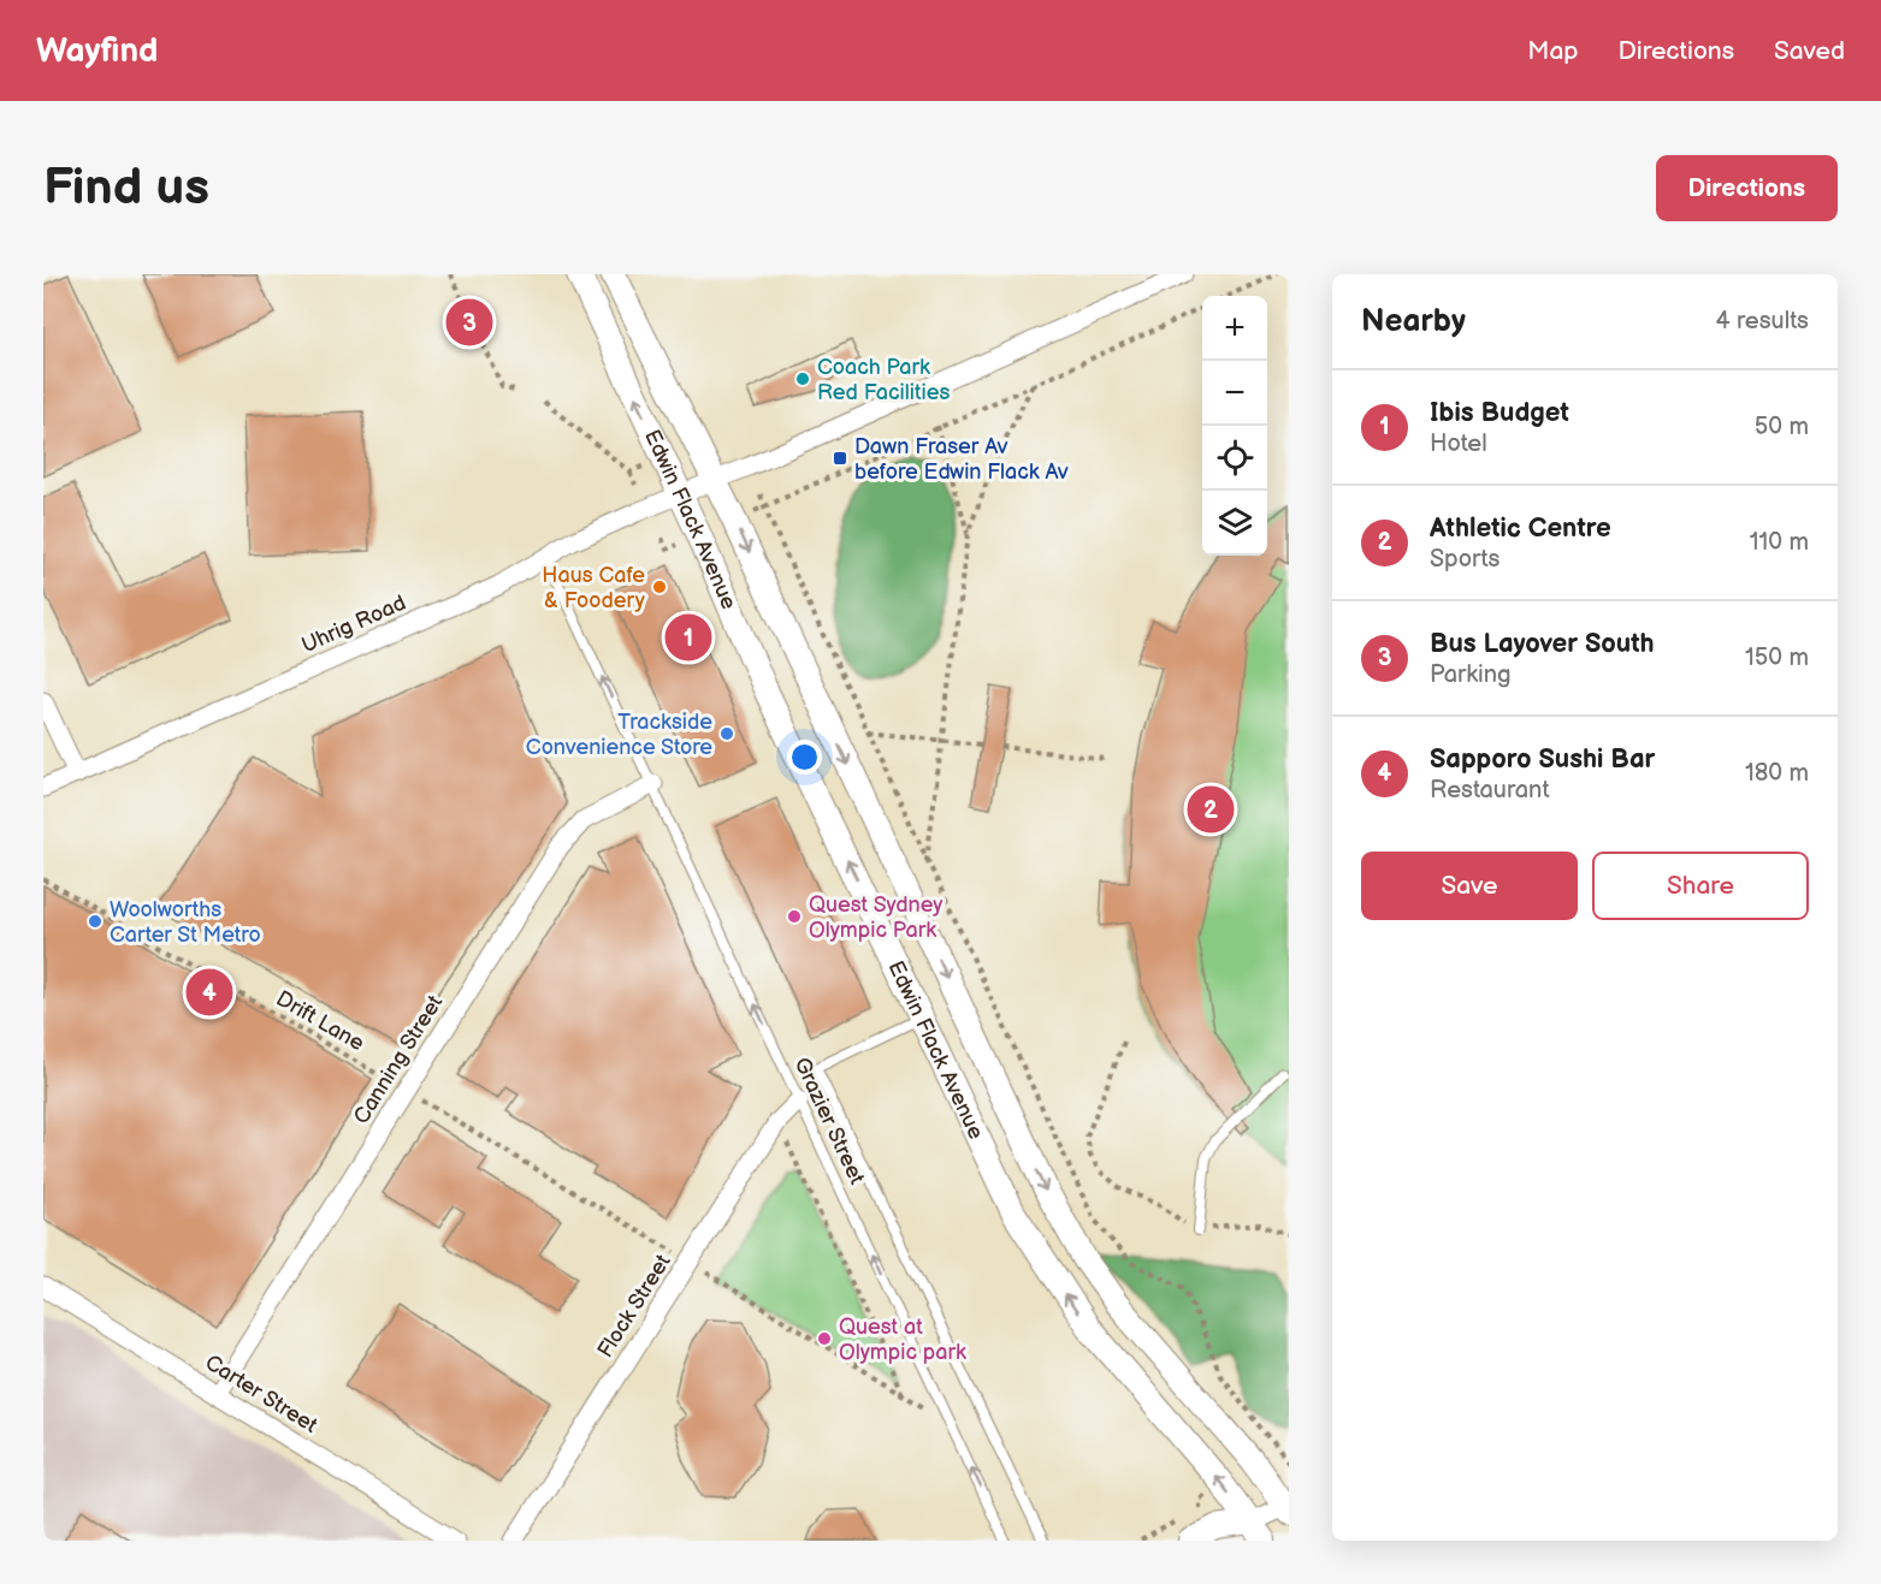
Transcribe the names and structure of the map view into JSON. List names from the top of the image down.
{
  "streets": {
    "street": [
      "Edwin Flack Avenue",
      "Uhrig Road",
      "Canning Street",
      "Flock Street",
      "Carter Street"
    ],
    "lane": ["Grazier Street"],
    "path": ["Drift Lane"]
  },
  "crossings": [
    ["Edwin Flack Avenue", "Uhrig Road"],
    ["Uhrig Road", "Grazier Street"],
    ["Drift Lane", "Canning Street"],
    ["Drift Lane", "Flock Street"],
    ["Canning Street", "Grazier Street"],
    ["Canning Street", "Carter Street"],
    ["Grazier Street", "Flock Street"]
  ],
  "one_way": ["Grazier Street"],
  "places": {
    "other": [
      "Coach Park Red Facilities",
      "Haus Cafe & Foodery",
      "Trackside Convenience Store",
      "Quest Sydney Olympic Park",
      "Woolworths Carter St Metro",
      "Quest at Olympic park"
    ],
    "transit": ["Dawn Fraser Av before Edwin Flack Av"]
  },
  "page": {
    "header": "Wayfind",
    "nav": ["Map", "Directions", "Saved"],
    "buttons": [
      "Directions",
      ["Save", "Share"]
    ],
    "title": "Find us",
    "heading": ["Nearby", "4 results"],
    "map_buttons": ["+", "−"],
    "pins": [
      "3",
      "1",
      "2",
      "4"
    ],
    "list": [
      {
        "mark": "1",
        "name": "Ibis Budget",
        "note": "Hotel",
        "value": "50 m"
      },
      {
        "mark": "2",
        "name": "Athletic Centre",
        "note": "Sports",
        "value": "110 m"
      },
      {
        "mark": "3",
        "name": "Bus Layover South",
        "note": "Parking",
        "value": "150 m"
      },
      {
        "mark": "4",
        "name": "Sapporo Sushi Bar",
        "note": "Restaurant",
        "value": "180 m"
      }
    ]
  }
}
